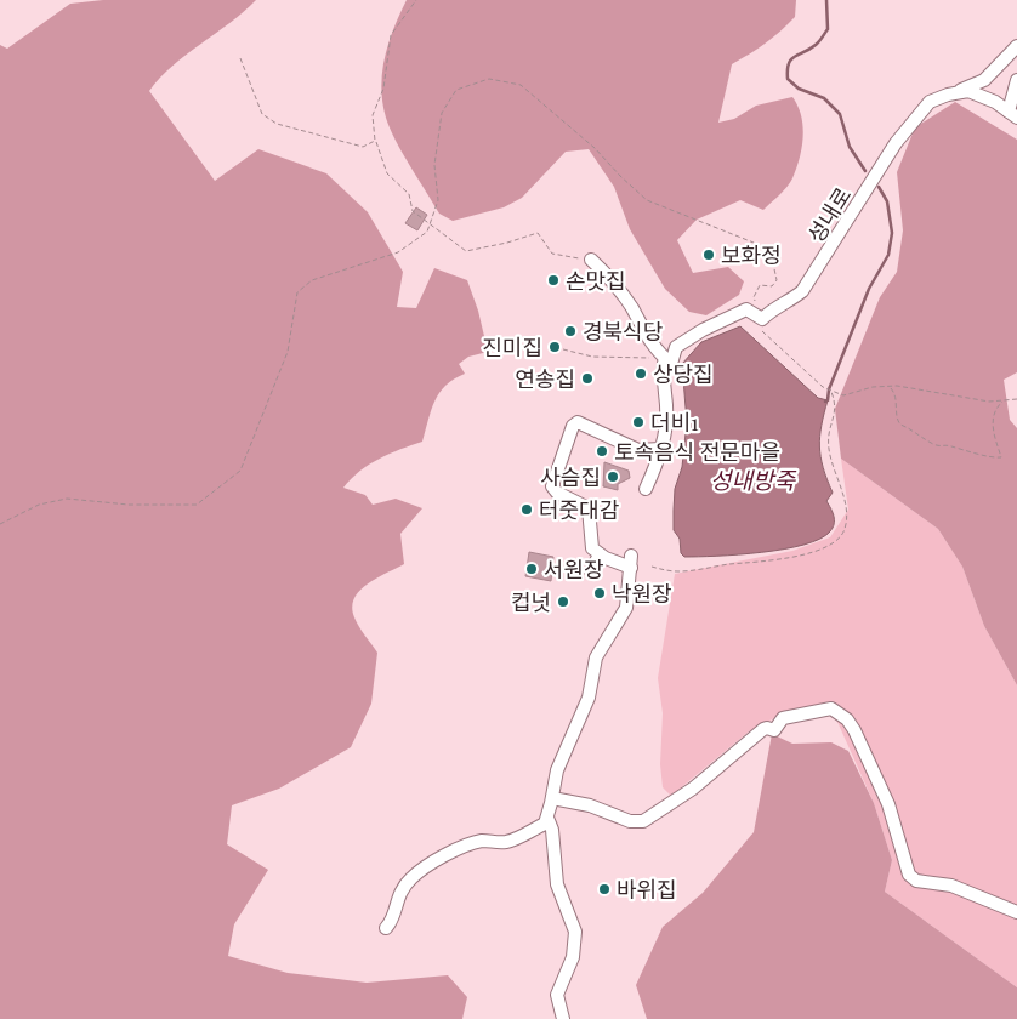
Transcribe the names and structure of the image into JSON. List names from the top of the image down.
{
  "streets": {
    "street": ["성내로"]
  },
  "water": ["성내방죽"],
  "places": [
    "보화정",
    "손맛집",
    "경북식당",
    "진미집",
    "상당집",
    "연송집",
    "더비1",
    "토속음식 전문마을",
    "사슴집",
    "터줏대감",
    "서원장",
    "낙원장",
    "컵넛",
    "바위집"
  ]
}
